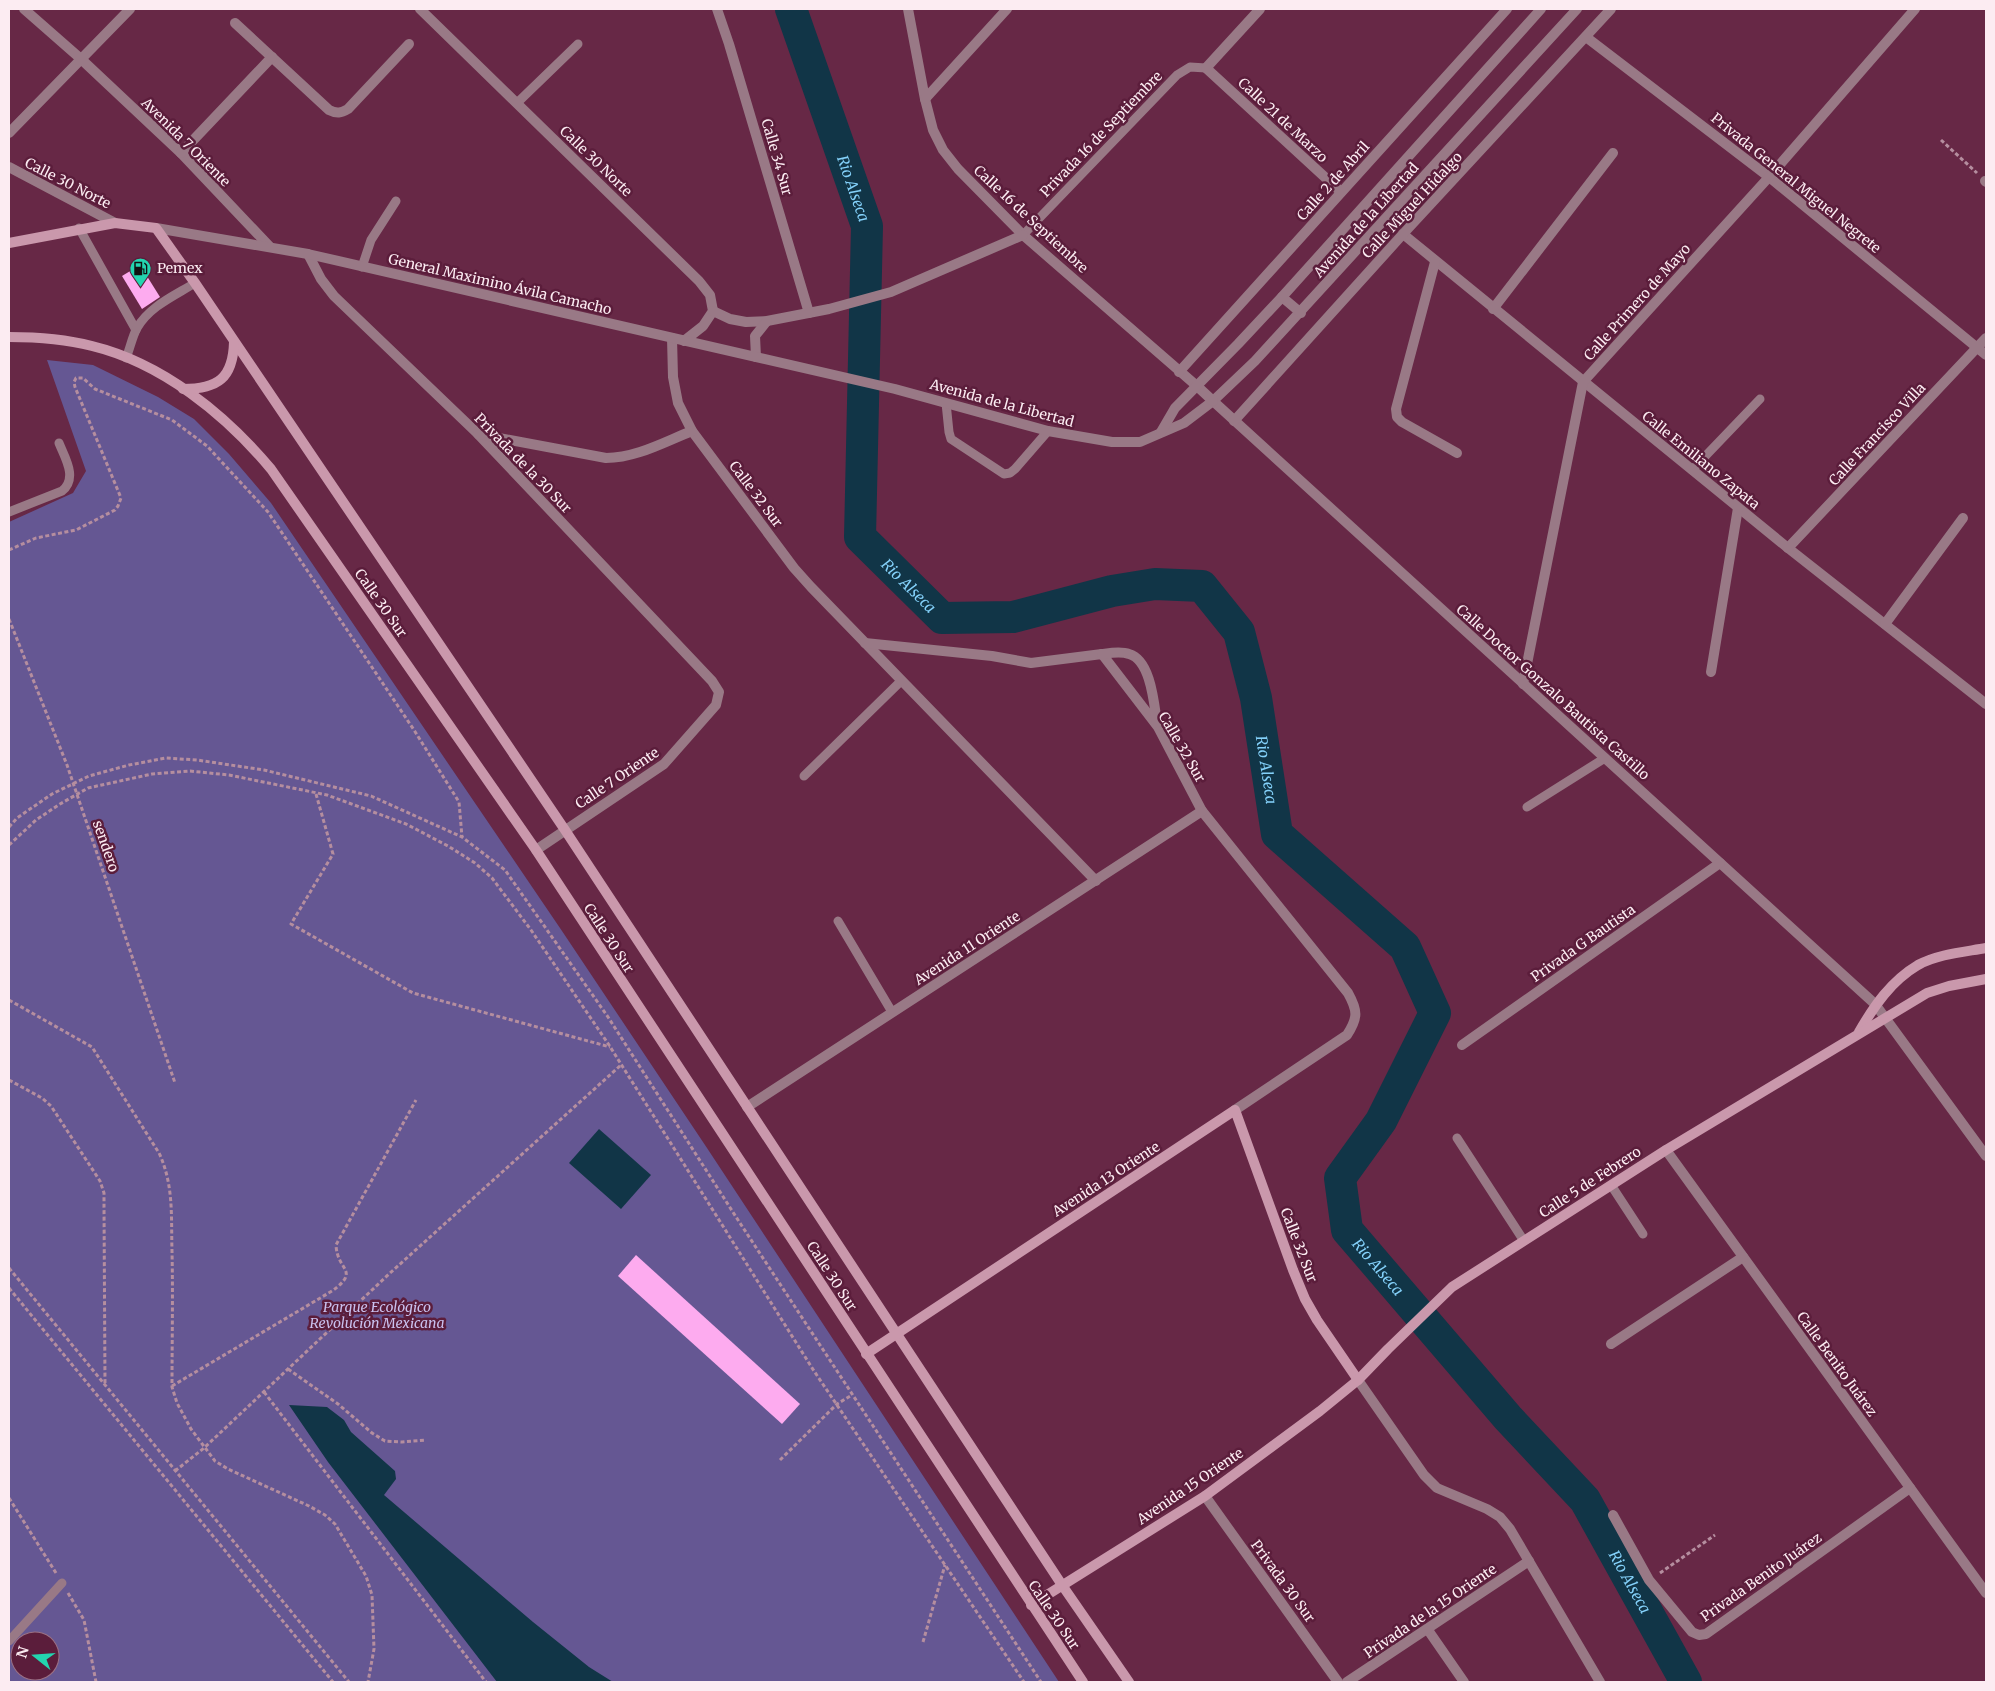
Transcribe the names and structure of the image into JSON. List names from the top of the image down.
{
  "streets": {
    "main road": [
      "Calle 32 Sur",
      "Calle 30 Sur",
      "Avenida 13 Oriente",
      "Calle 5 de Febrero",
      "Avenida 15 Oriente"
    ],
    "street": [
      "Calle 21 de Marzo",
      "Avenida 7 Oriente",
      "Calle 34 Sur",
      "Calle 30 Norte",
      "Calle 2 de Abril",
      "Privada General Miguel Negrete",
      "Calle Miguel Hidalgo",
      "Calle 16 de Septiembre",
      "Avenida de la Libertad",
      "General Maximino Ávila Camacho",
      "Calle Primero de Mayo",
      "Calle Francisco Villa",
      "Calle Emiliano Zapata",
      "Privada de la 30 Sur",
      "Calle Doctor Gonzalo Bautista Castillo",
      "Calle 7 Oriente",
      "Privada G Bautista",
      "Avenida 11 Oriente",
      "Calle Benito Juárez",
      "Privada Benito Juárez",
      "Privada 30 Sur",
      "Privada de la 15 Oriente"
    ],
    "lane": ["Privada 16 de Septiembre"],
    "path": ["sendero"]
  },
  "crossings": [
    ["Calle 21 de Marzo", "Privada 16 de Septiembre"],
    ["Calle 21 de Marzo", "Calle 2 de Abril"],
    ["Privada 16 de Septiembre", "Calle 16 de Septiembre"],
    ["Avenida 7 Oriente", "General Maximino Ávila Camacho"],
    ["Calle 2 de Abril", "Calle 16 de Septiembre"],
    ["Privada General Miguel Negrete", "Calle Miguel Hidalgo"],
    ["Privada General Miguel Negrete", "Calle Primero de Mayo"],
    ["Privada General Miguel Negrete", "Calle Francisco Villa"],
    ["Calle Miguel Hidalgo", "Calle Emiliano Zapata"],
    ["Calle Miguel Hidalgo", "Calle Doctor Gonzalo Bautista Castillo"],
    ["Calle 16 de Septiembre", "Avenida de la Libertad"],
    ["Calle 16 de Septiembre", "Calle Doctor Gonzalo Bautista Castillo"],
    ["Avenida de la Libertad", "General Maximino Ávila Camacho"],
    ["Avenida de la Libertad", "Calle Doctor Gonzalo Bautista Castillo"],
    ["General Maximino Ávila Camacho", "Privada de la 30 Sur"],
    ["General Maximino Ávila Camacho", "Calle 32 Sur"],
    ["General Maximino Ávila Camacho", "Calle 30 Sur"],
    ["Calle Primero de Mayo", "Calle Emiliano Zapata"],
    ["Calle Francisco Villa", "Calle Emiliano Zapata"],
    ["Privada de la 30 Sur", "Calle 7 Oriente"],
    ["Calle 32 Sur", "Avenida 11 Oriente"],
    ["Calle 32 Sur", "Avenida 13 Oriente"],
    ["Calle 32 Sur", "Calle 5 de Febrero"],
    ["Calle 32 Sur", "Avenida 15 Oriente"],
    ["Calle 30 Sur", "Calle 7 Oriente"],
    ["Calle 30 Sur", "Avenida 11 Oriente"],
    ["Calle 30 Sur", "Avenida 13 Oriente"],
    ["Calle 30 Sur", "Avenida 15 Oriente"],
    ["Calle Doctor Gonzalo Bautista Castillo", "Privada G Bautista"],
    ["Calle Doctor Gonzalo Bautista Castillo", "Calle 5 de Febrero"],
    ["Calle 5 de Febrero", "Calle Benito Juárez"],
    ["Calle 5 de Febrero", "Avenida 15 Oriente"],
    ["Calle Benito Juárez", "Privada Benito Juárez"],
    ["Avenida 15 Oriente", "Privada 30 Sur"]
  ],
  "water": ["Rio Alseca"],
  "parks": ["Parque Ecológico Revolución Mexicana"],
  "places": {
    "fuel station": ["Pemex"]
  },
  "north": "left"
}
